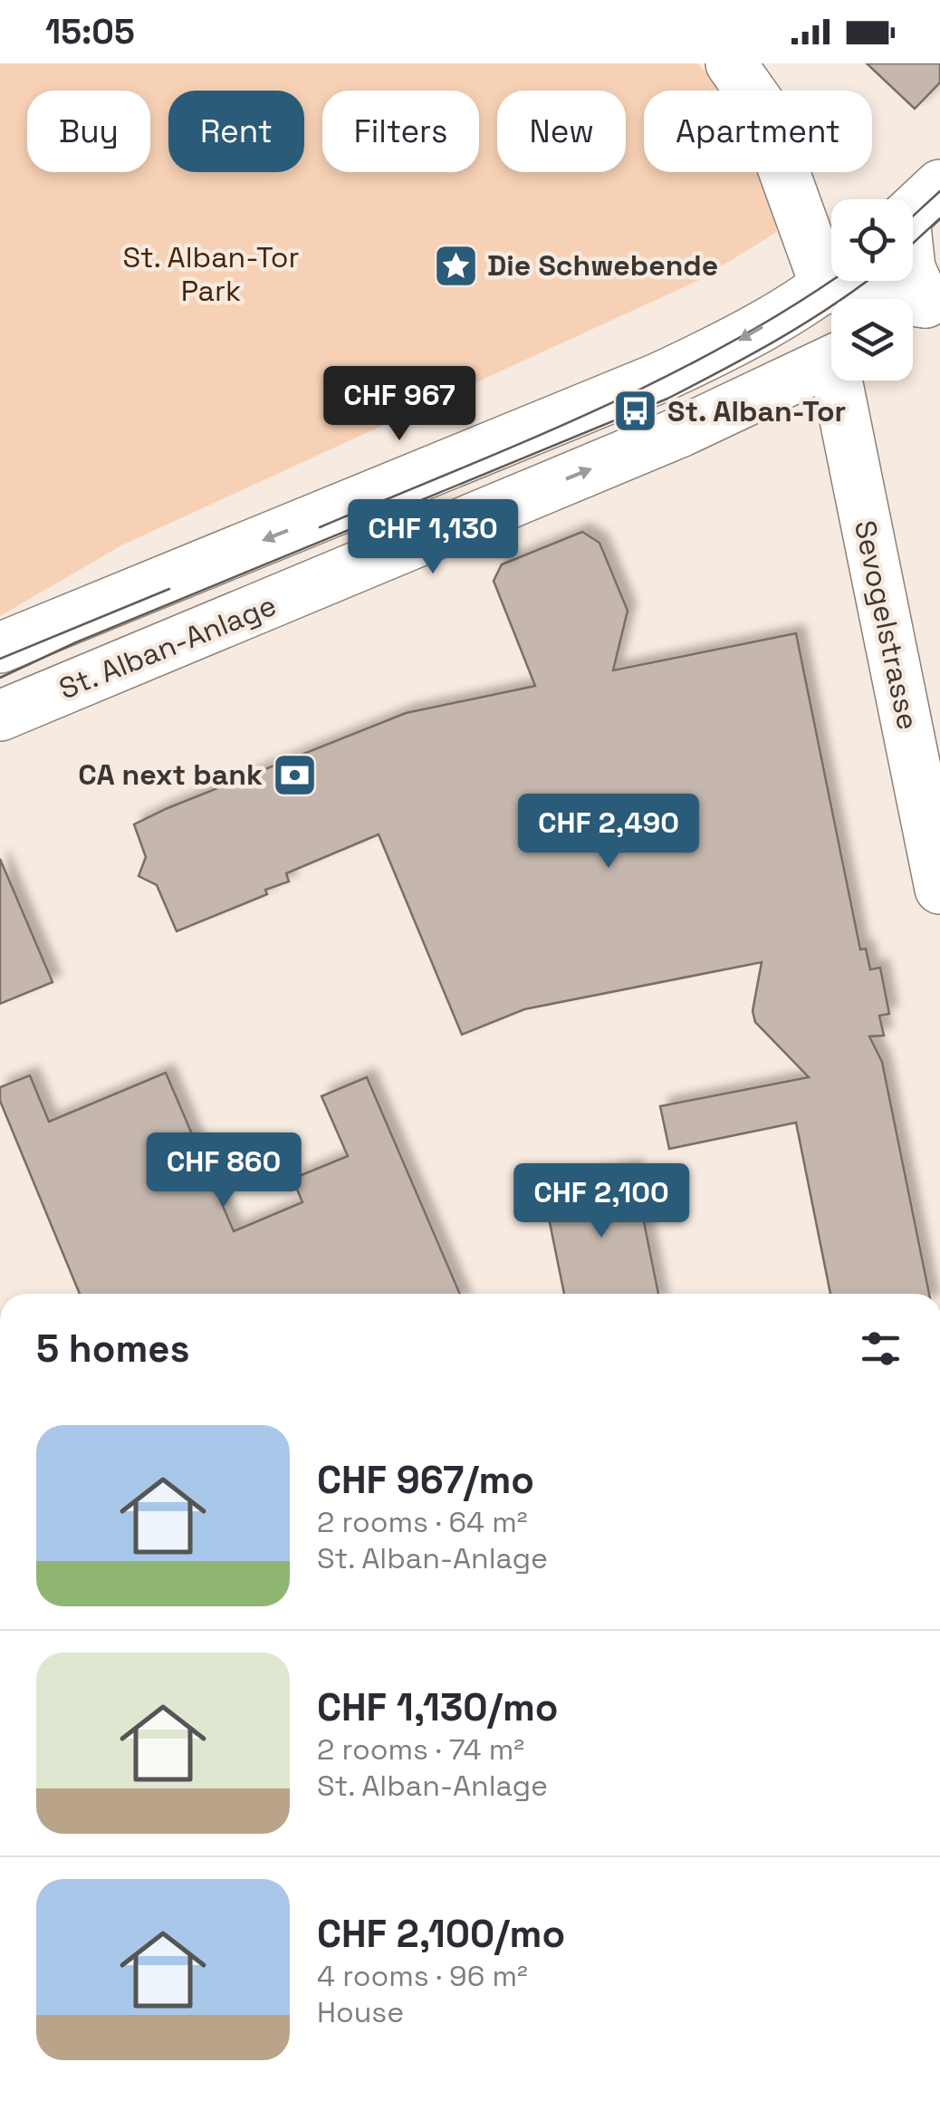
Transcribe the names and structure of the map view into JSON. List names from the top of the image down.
{
  "streets": {
    "main road": ["Sevogelstrasse", "St. Alban-Anlage"]
  },
  "parks": ["St. Alban-Tor Park"],
  "places": {
    "place": ["Die Schwebende"],
    "bus stop": ["St. Alban-Tor"],
    "bank": ["CA next bank"]
  },
  "page": {
    "status": "15:05",
    "chip": [
      "Buy",
      "Rent",
      "Filters",
      "New",
      "Apartment"
    ],
    "price": [
      "CHF 967",
      "CHF 1,130",
      "CHF 2,490",
      "CHF 860",
      "CHF 2,100"
    ],
    "heading": "5 homes",
    "list": [
      {
        "name": "CHF 967/mo",
        "note": "2 rooms · 64 m² · St. Alban-Anlage"
      },
      {
        "name": "CHF 1,130/mo",
        "note": "2 rooms · 74 m² · St. Alban-Anlage"
      },
      {
        "name": "CHF 2,100/mo",
        "note": "4 rooms · 96 m² · House"
      }
    ]
  }
}
